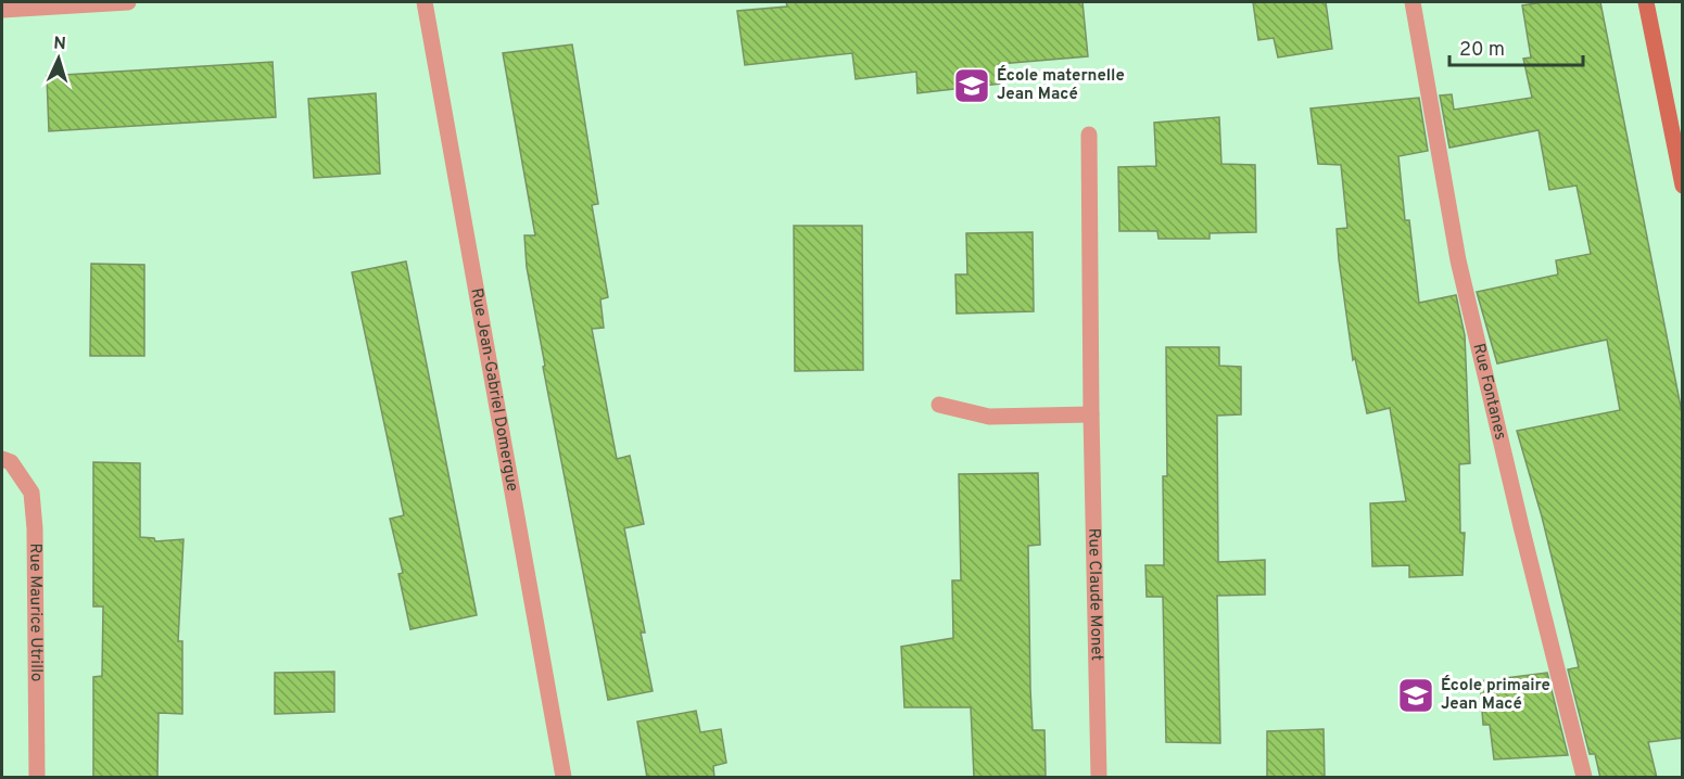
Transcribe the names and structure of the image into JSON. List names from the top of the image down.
{
  "streets": {
    "street": [
      "Rue Jean-Gabriel Domergue",
      "Rue Fontanes",
      "Rue Claude Monet",
      "Rue Maurice Utrillo"
    ]
  },
  "places": {
    "school or university": ["École maternelle Jean Macé", "École primaire Jean Macé"]
  },
  "scale_bar": "20 m",
  "north": "top"
}
